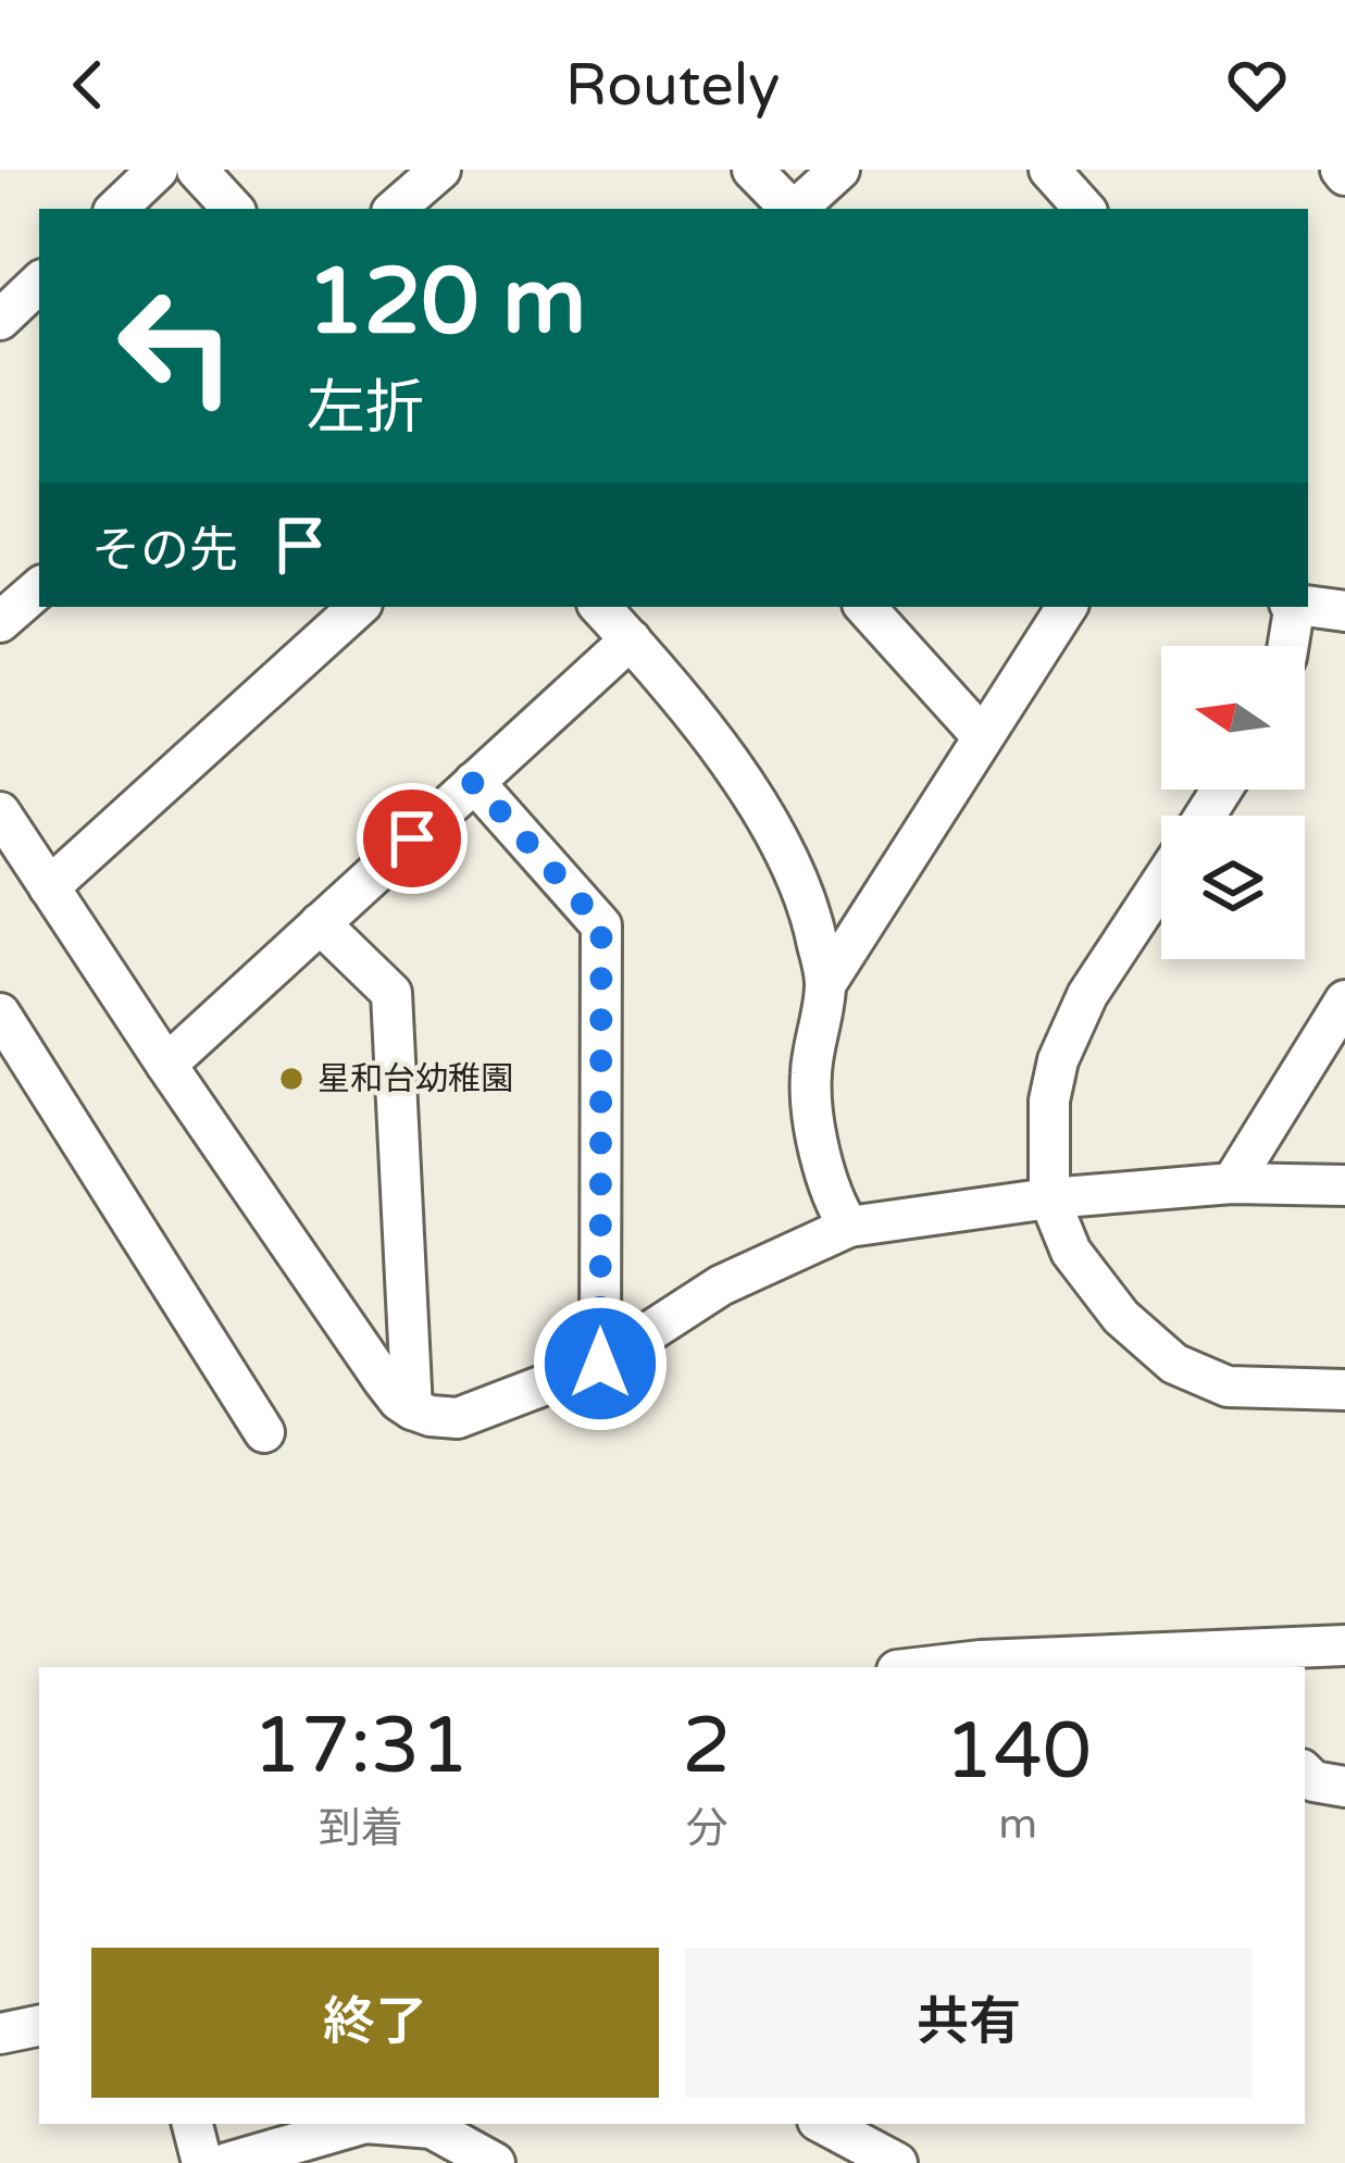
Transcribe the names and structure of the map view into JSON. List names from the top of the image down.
{
  "places": ["星和台幼稚園"],
  "north": "left",
  "page": {
    "header": "Routely",
    "turn": ["120 m", "左折"],
    "then": "その先",
    "eta": [
      "17:31",
      "到着",
      "2",
      "分",
      "140",
      "m"
    ],
    "buttons": ["終了", "共有"]
  }
}
